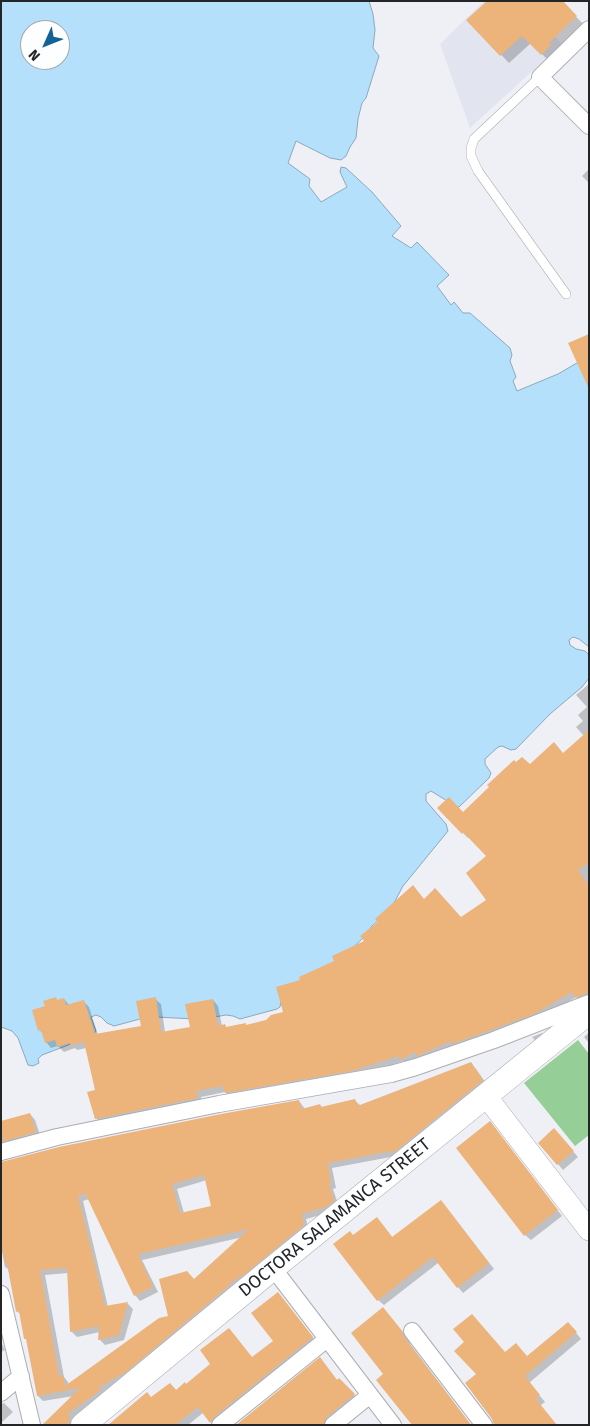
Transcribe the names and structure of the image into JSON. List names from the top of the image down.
{
  "streets": {
    "main road": ["DOCTORA SALAMANCA STREET"]
  },
  "north": "bottom left"
}
